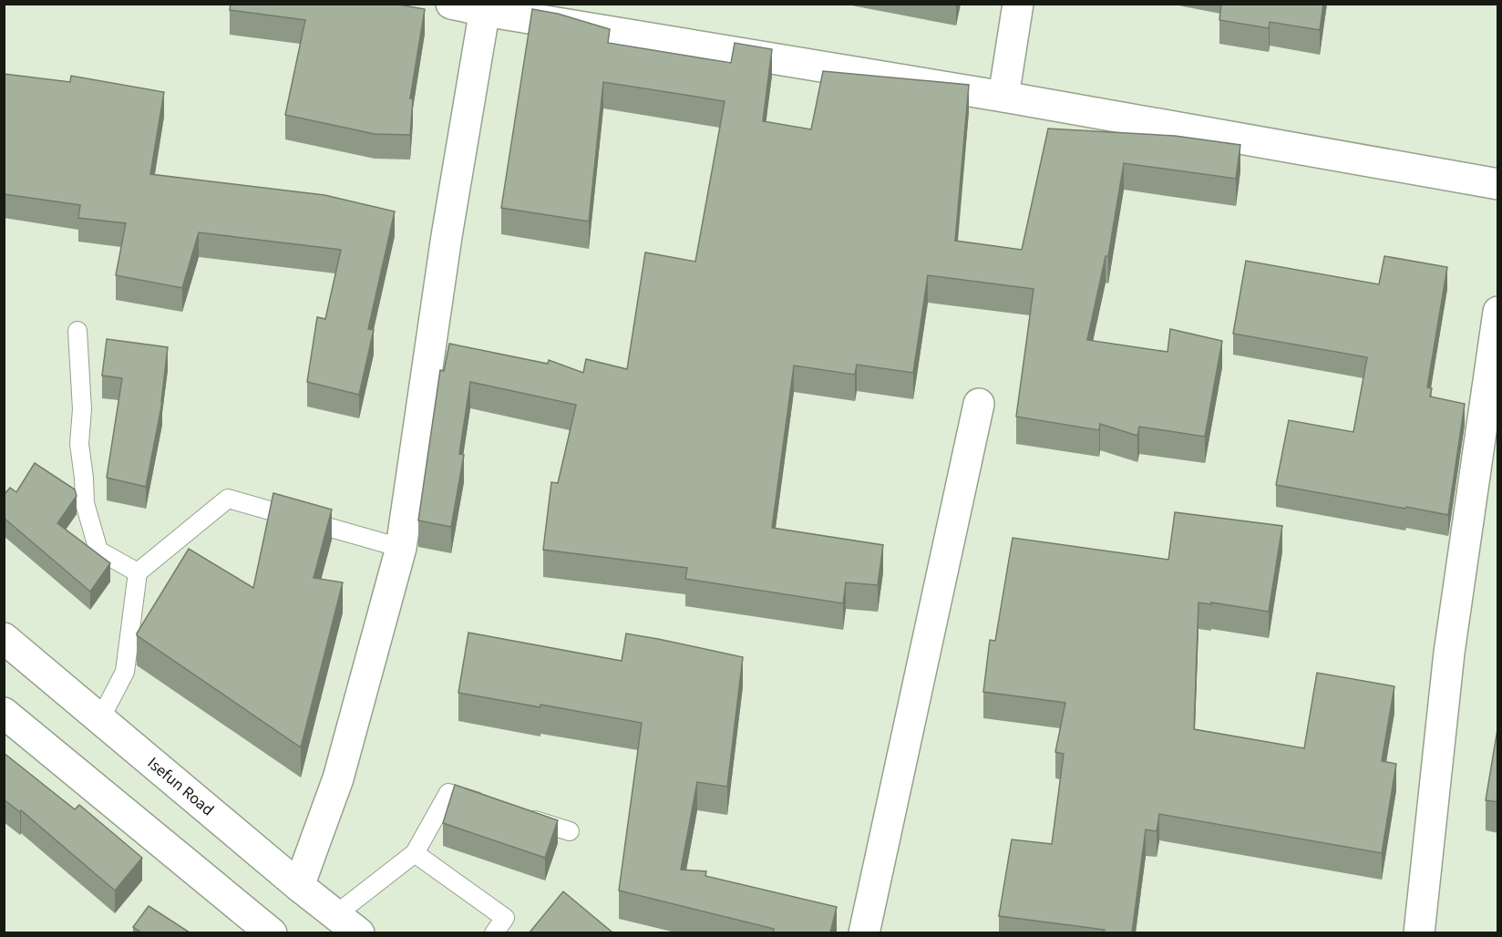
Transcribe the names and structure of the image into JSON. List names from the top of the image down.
{
  "streets": {
    "street": ["Isefun Road"]
  }
}
